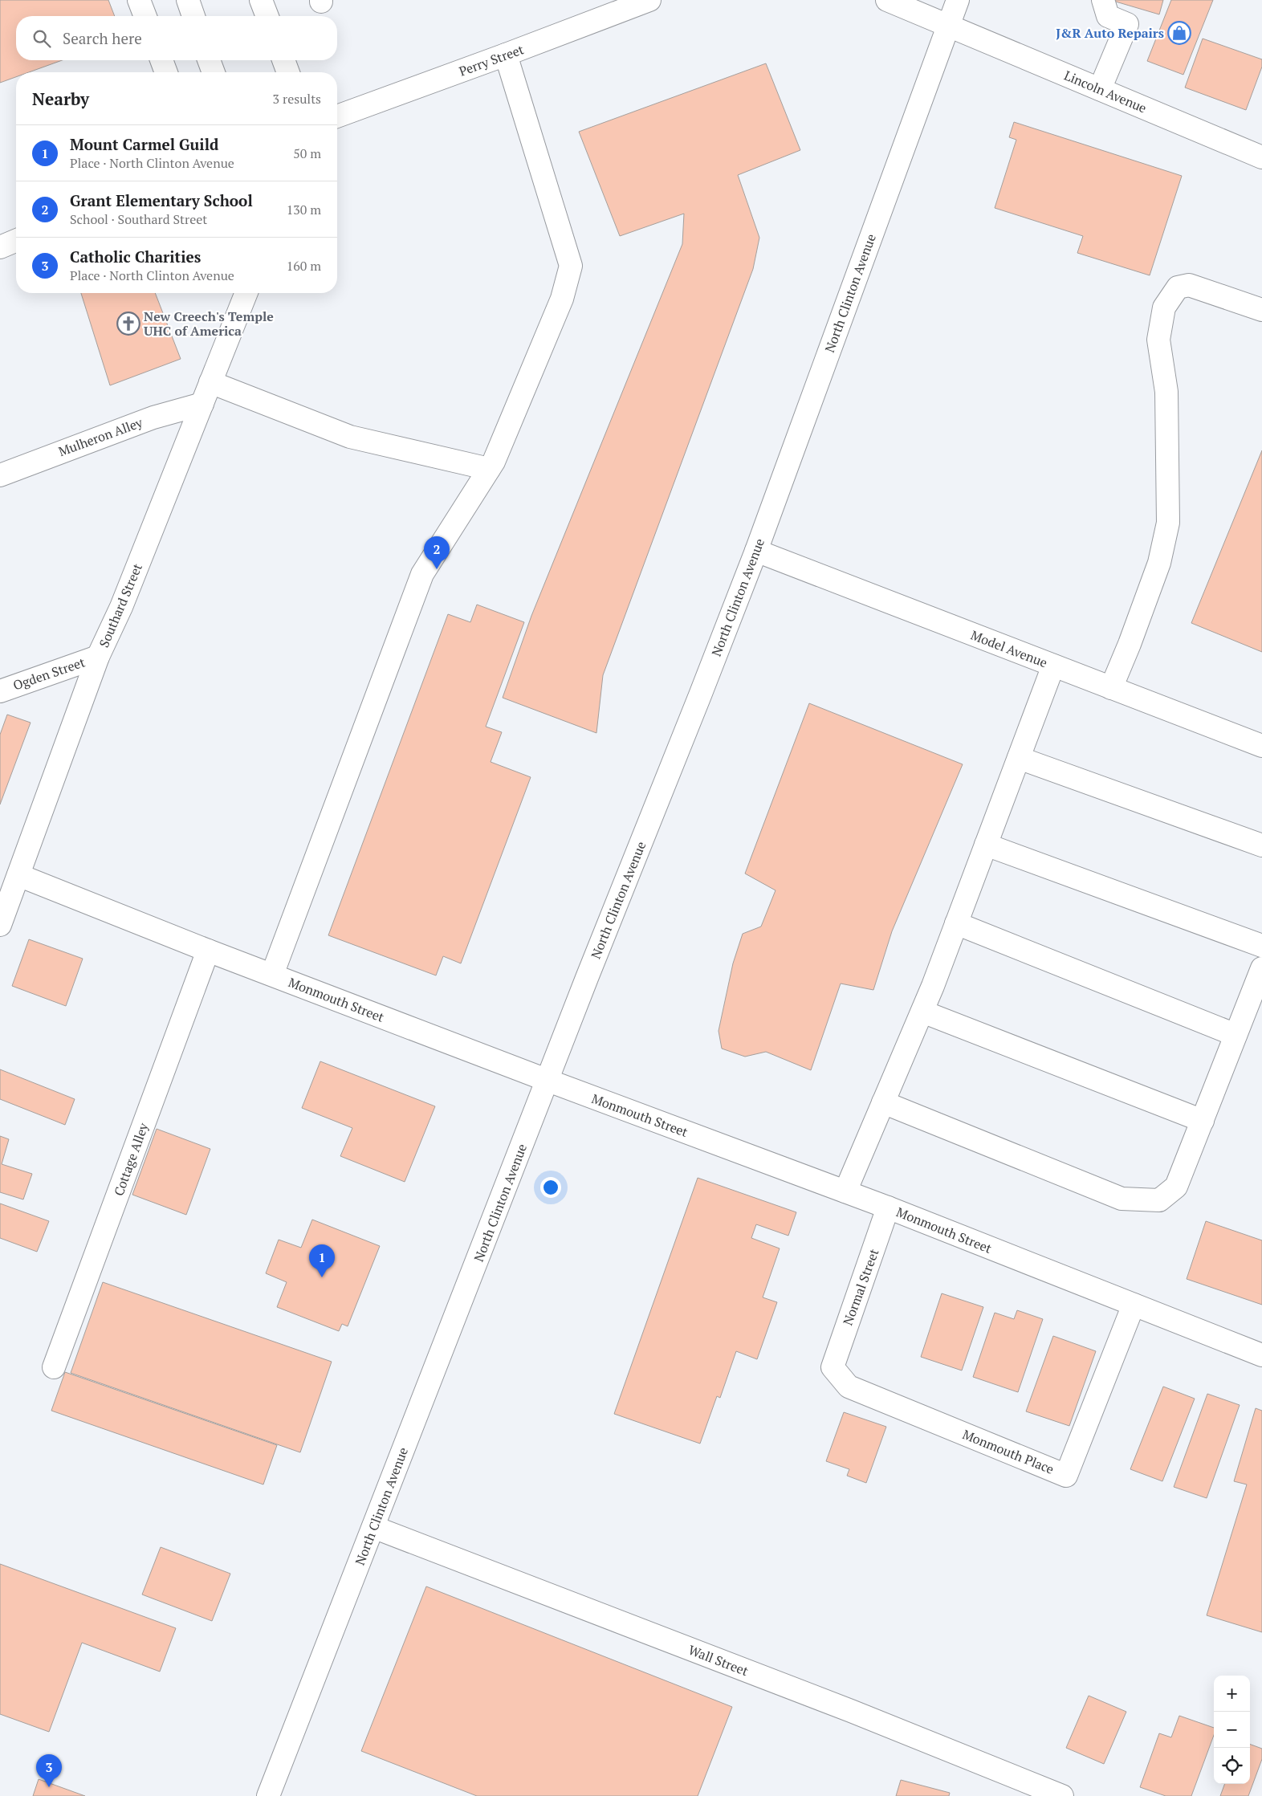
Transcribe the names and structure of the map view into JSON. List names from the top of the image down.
{
  "streets": {
    "street": [
      "Perry Street",
      "Lincoln Avenue",
      "North Clinton Avenue",
      "Mulheron Alley",
      "Southard Street",
      "Model Avenue",
      "Ogden Street",
      "Monmouth Street",
      "Cottage Alley",
      "Normal Street",
      "Monmouth Place",
      "Wall Street"
    ]
  },
  "crossings": [
    ["Lincoln Avenue", "North Clinton Avenue"],
    ["North Clinton Avenue", "Model Avenue"],
    ["North Clinton Avenue", "Monmouth Street"],
    ["North Clinton Avenue", "Wall Street"],
    ["Mulheron Alley", "Southard Street"],
    ["Southard Street", "Ogden Street"],
    ["Southard Street", "Monmouth Street"],
    ["Monmouth Street", "Cottage Alley"],
    ["Monmouth Street", "Normal Street"],
    ["Monmouth Street", "Monmouth Place"],
    ["Normal Street", "Monmouth Place"]
  ],
  "places": {
    "shop": ["J&R Auto Repairs"],
    "church": ["New Creech's Temple UHC of America"]
  },
  "page": {
    "search": "Search here",
    "heading": ["Nearby", "3 results"],
    "list": [
      {
        "mark": "1",
        "name": "Mount Carmel Guild",
        "note": "Place · North Clinton Avenue",
        "value": "50 m"
      },
      {
        "mark": "2",
        "name": "Grant Elementary School",
        "note": "School · Southard Street",
        "value": "130 m"
      },
      {
        "mark": "3",
        "name": "Catholic Charities",
        "note": "Place · North Clinton Avenue",
        "value": "160 m"
      }
    ],
    "pins": ["2", "1", "3"],
    "map_buttons": ["+", "−"]
  }
}
